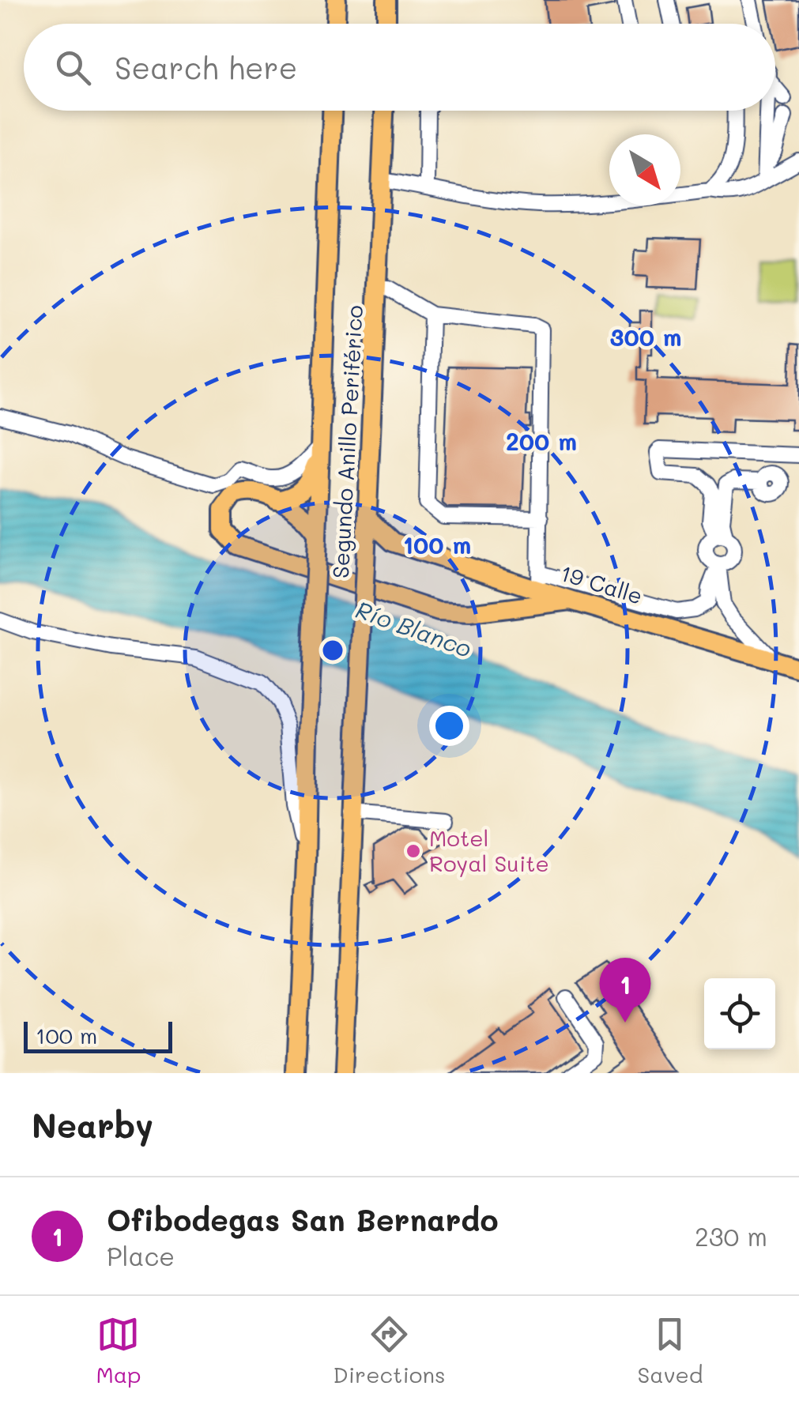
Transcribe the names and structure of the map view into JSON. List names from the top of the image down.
{
  "streets": {
    "main road": ["Segundo Anillo Periférico", "19 Calle"]
  },
  "crossings": [
    ["Segundo Anillo Periférico", "19 Calle"]
  ],
  "water": ["Río Blanco"],
  "places": ["Motel Royal Suite"],
  "scale_bar": "100 m",
  "north": "bottom right",
  "page": {
    "search": "Search here",
    "pins": "1",
    "scale": "100 m",
    "heading": "Nearby",
    "list": [
      {
        "mark": "1",
        "name": "Ofibodegas San Bernardo",
        "note": "Place",
        "value": "230 m"
      }
    ],
    "nav": ["Map", "Directions", "Saved"]
  },
  "rings": ["300 m", "200 m", "100 m"]
}
